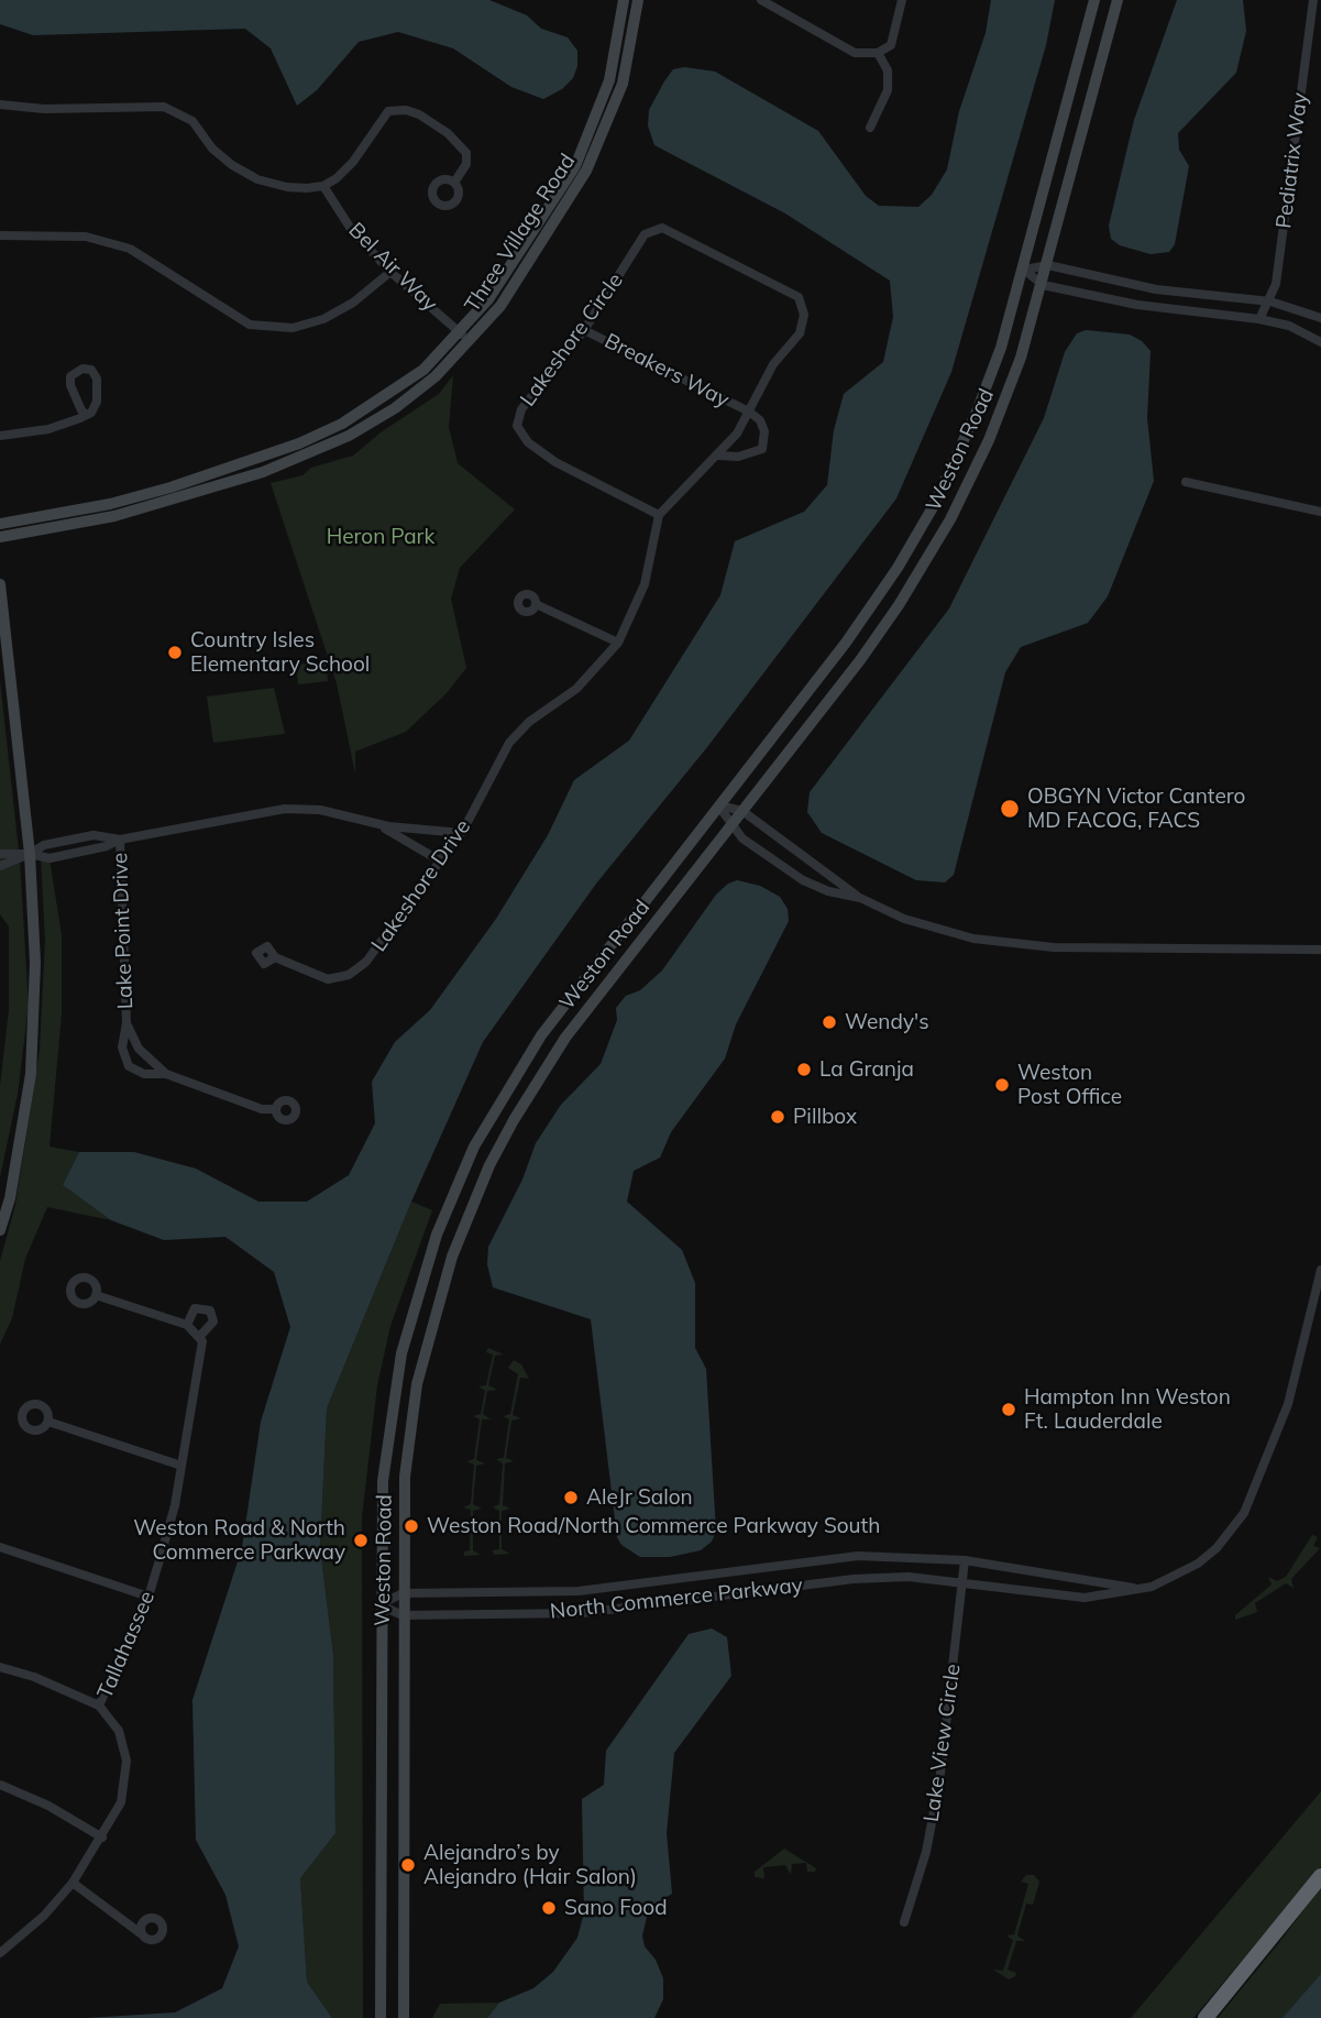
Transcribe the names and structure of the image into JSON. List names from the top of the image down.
{
  "streets": {
    "main road": ["Three Village Road", "Weston Road"],
    "street": [
      "Pediatrix Way",
      "Bel Air Way",
      "Lakeshore Circle",
      "Breakers Way",
      "Lakeshore Drive",
      "Lake Point Drive",
      "North Commerce Parkway",
      "Tallahassee",
      "Lake View Circle"
    ]
  },
  "crossings": [
    ["Three Village Road", "Bel Air Way"],
    ["Lakeshore Circle", "Breakers Way"],
    ["Lakeshore Circle", "Lakeshore Drive"],
    ["Breakers Way", "Lakeshore Drive"],
    ["Weston Road", "North Commerce Parkway"],
    ["North Commerce Parkway", "Lake View Circle"]
  ],
  "parks": ["Heron Park"],
  "places": [
    "Country Isles Elementary School",
    "OBGYN Victor Cantero MD FACOG, FACS",
    "Wendy's",
    "La Granja",
    "Weston Post Office",
    "Pillbox",
    "Hampton Inn Weston Ft. Lauderdale",
    "AleJr Salon",
    "Weston Road/North Commerce Parkway South",
    "Weston Road & North Commerce Parkway",
    "Alejandro’s by Alejandro (Hair Salon)",
    "Sano Food"
  ]
}
